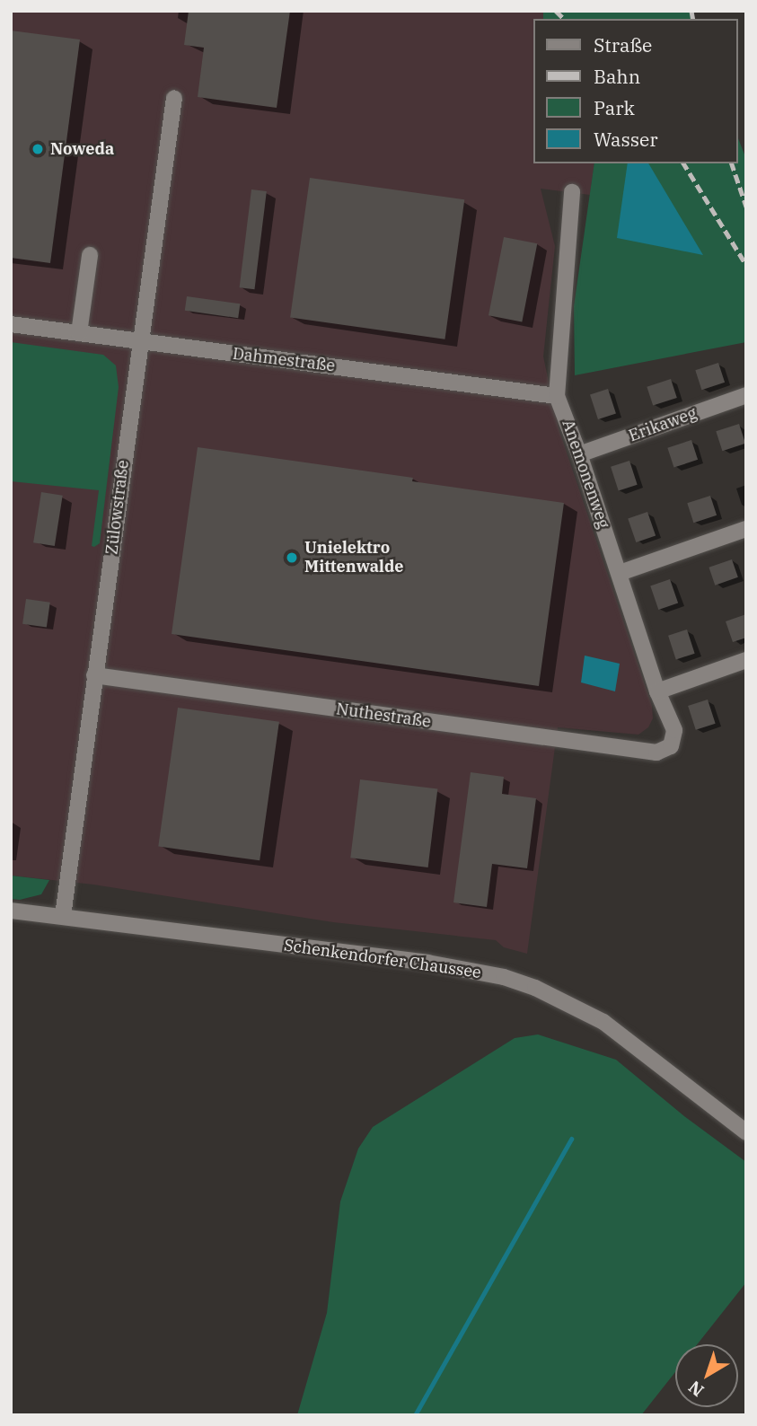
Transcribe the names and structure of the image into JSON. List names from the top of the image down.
{
  "streets": {
    "street": [
      "Dahmestraße",
      "Erikaweg",
      "Anemonenweg",
      "Zülowstraße",
      "Nuthestraße",
      "Schenkendorfer Chaussee"
    ]
  },
  "crossings": [
    ["Dahmestraße", "Anemonenweg"],
    ["Dahmestraße", "Zülowstraße"],
    ["Erikaweg", "Anemonenweg"],
    ["Anemonenweg", "Nuthestraße"],
    ["Zülowstraße", "Nuthestraße"],
    ["Zülowstraße", "Schenkendorfer Chaussee"]
  ],
  "places": ["Noweda", "Unielektro Mittenwalde"],
  "legend": [
    "Straße",
    "Bahn",
    "Park",
    "Wasser"
  ],
  "north": "bottom left"
}
